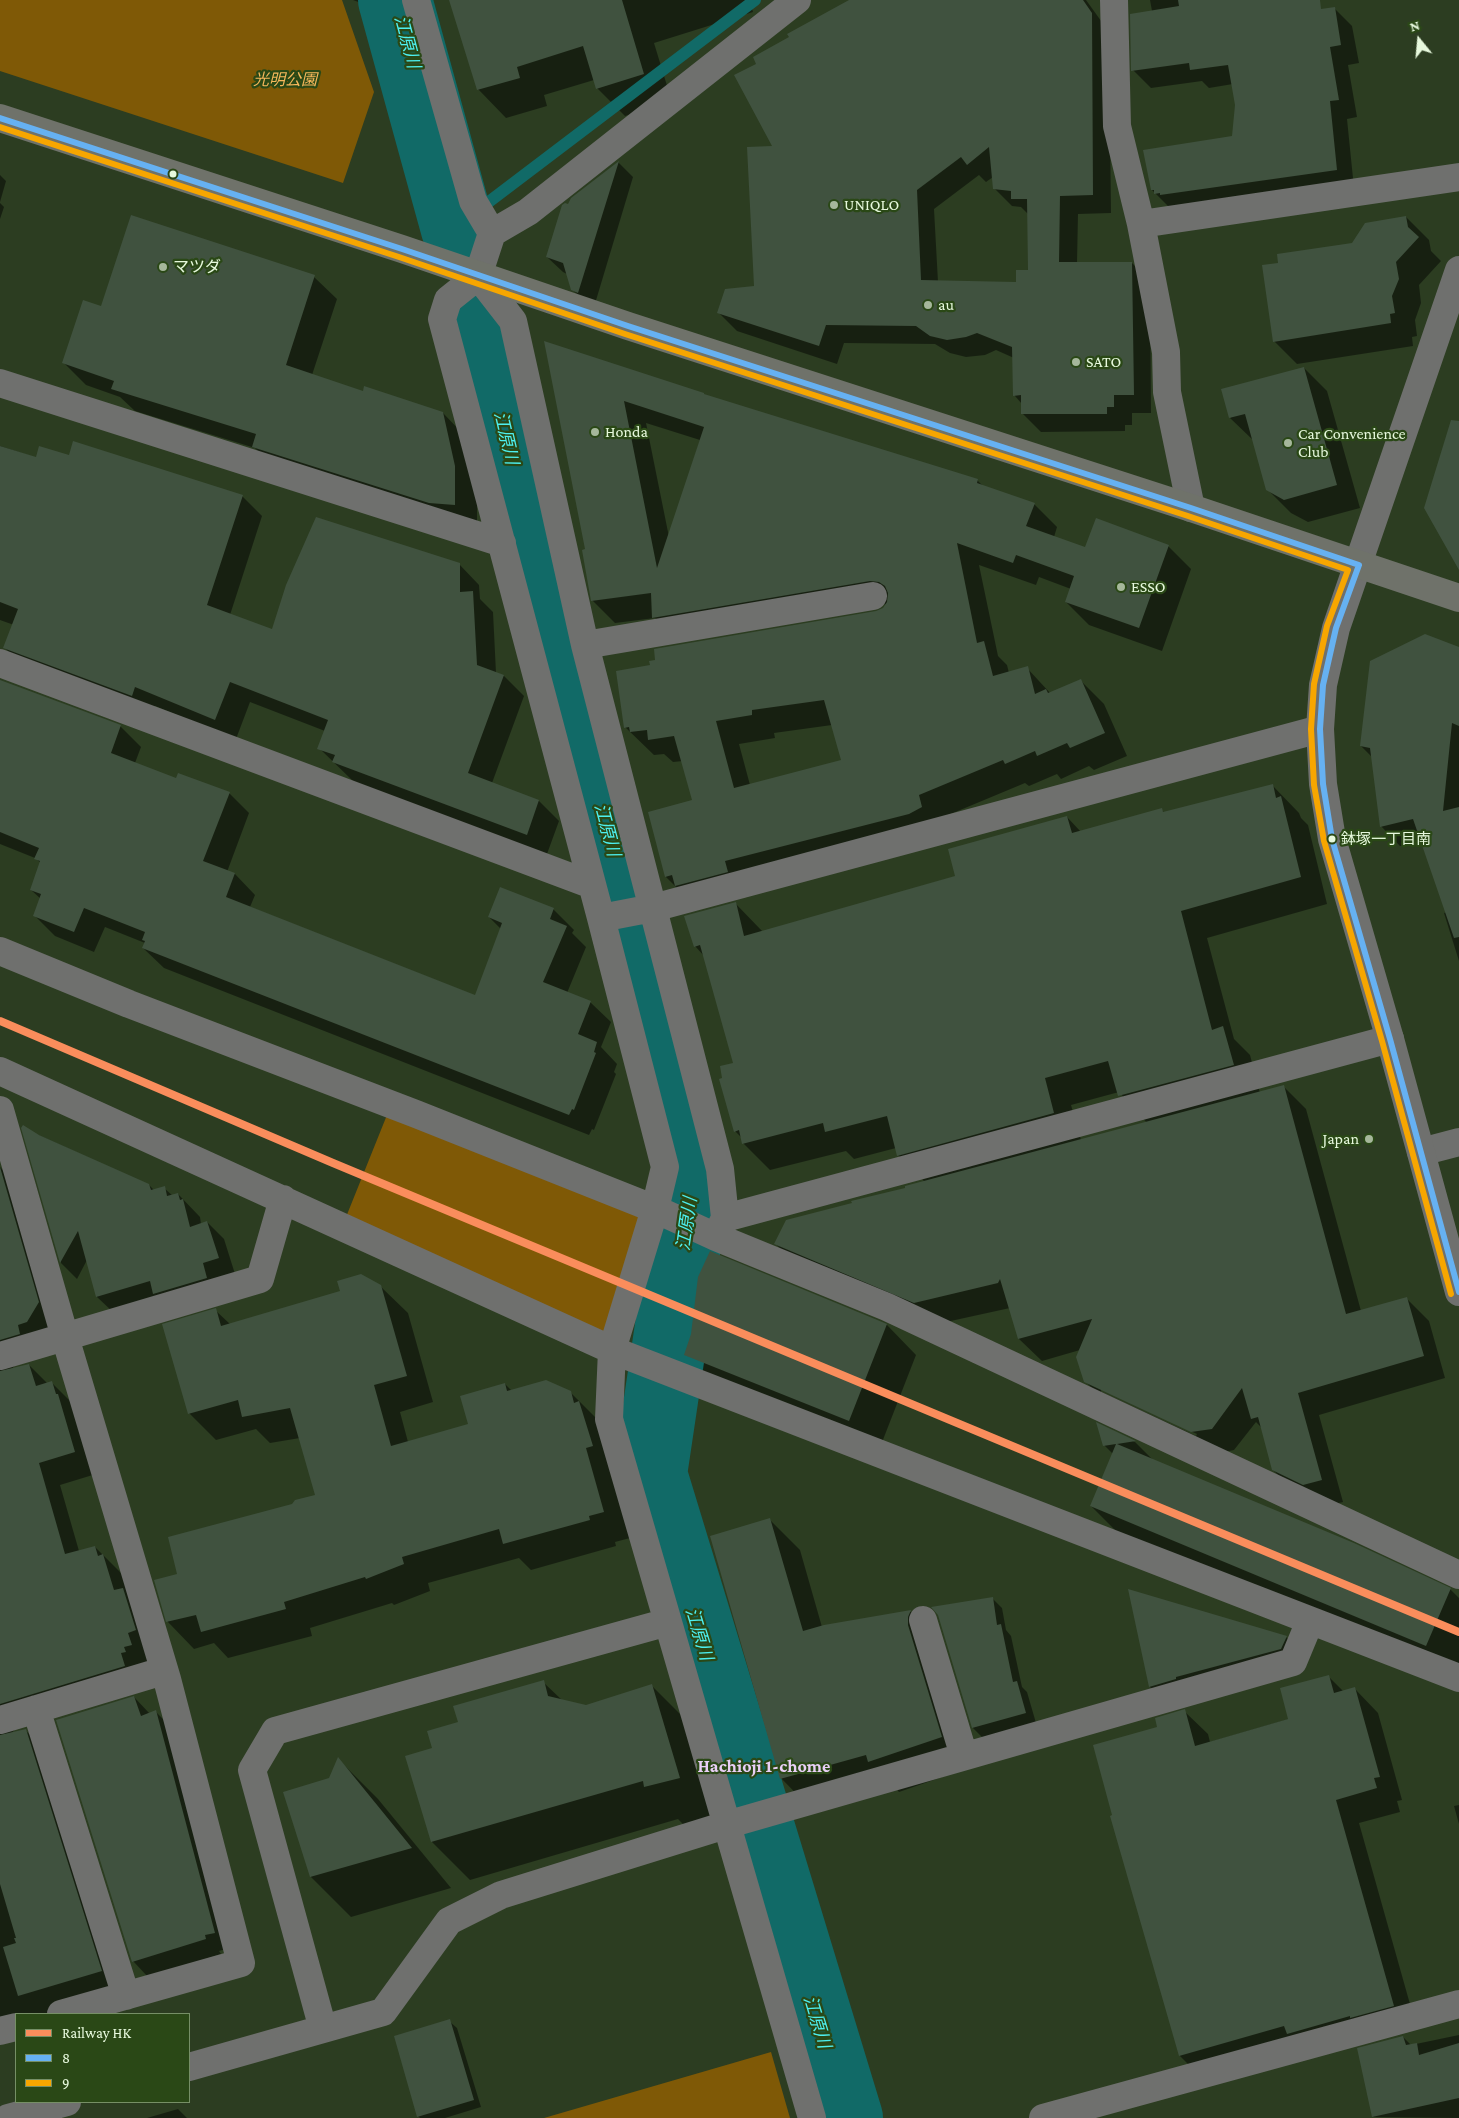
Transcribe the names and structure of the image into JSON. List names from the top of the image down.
{
  "districts": ["Hachioji 1-chome"],
  "water": ["江原川"],
  "parks": ["光明公園"],
  "places": [
    "UNIQLO",
    "マツダ",
    "au",
    "SATO",
    "Honda",
    "Car Convenience Club",
    "ESSO",
    "鉢塚一丁目南",
    "Japan"
  ],
  "lines": ["transit line 8", "transit line 9", "rail line HK"],
  "legend": ["Railway HK", "8", "9"],
  "north": "top"
}
